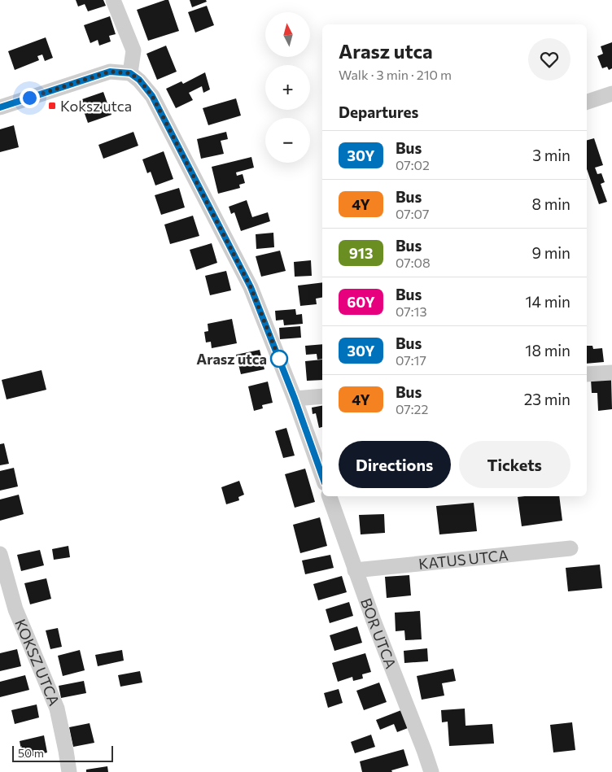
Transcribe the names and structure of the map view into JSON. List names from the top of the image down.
{
  "streets": {
    "street": ["KATUS UTCA", "BOR UTCA", "KOKSZ UTCA"]
  },
  "crossings": [
    ["KATUS UTCA", "BOR UTCA"]
  ],
  "places": {
    "transit": ["Koksz utca"],
    "other": ["Arasz utca"]
  },
  "lines": ["bus line 30Y"],
  "scale_bar": "50 m",
  "north": "top",
  "page": {
    "map_buttons": ["+", "−"],
    "heading": [
      ["Arasz utca", "Walk · 3 min · 210 m"],
      "Departures"
    ],
    "list": [
      {
        "mark": "30Y",
        "name": "Bus",
        "note": "07:02",
        "value": "3 min"
      },
      {
        "mark": "4Y",
        "name": "Bus",
        "note": "07:07",
        "value": "8 min"
      },
      {
        "mark": "913",
        "name": "Bus",
        "note": "07:08",
        "value": "9 min"
      },
      {
        "mark": "60Y",
        "name": "Bus",
        "note": "07:13",
        "value": "14 min"
      },
      {
        "mark": "30Y",
        "name": "Bus",
        "note": "07:17",
        "value": "18 min"
      },
      {
        "mark": "4Y",
        "name": "Bus",
        "note": "07:22",
        "value": "23 min"
      }
    ],
    "buttons": ["Directions", "Tickets"],
    "scale": "50 m"
  }
}
